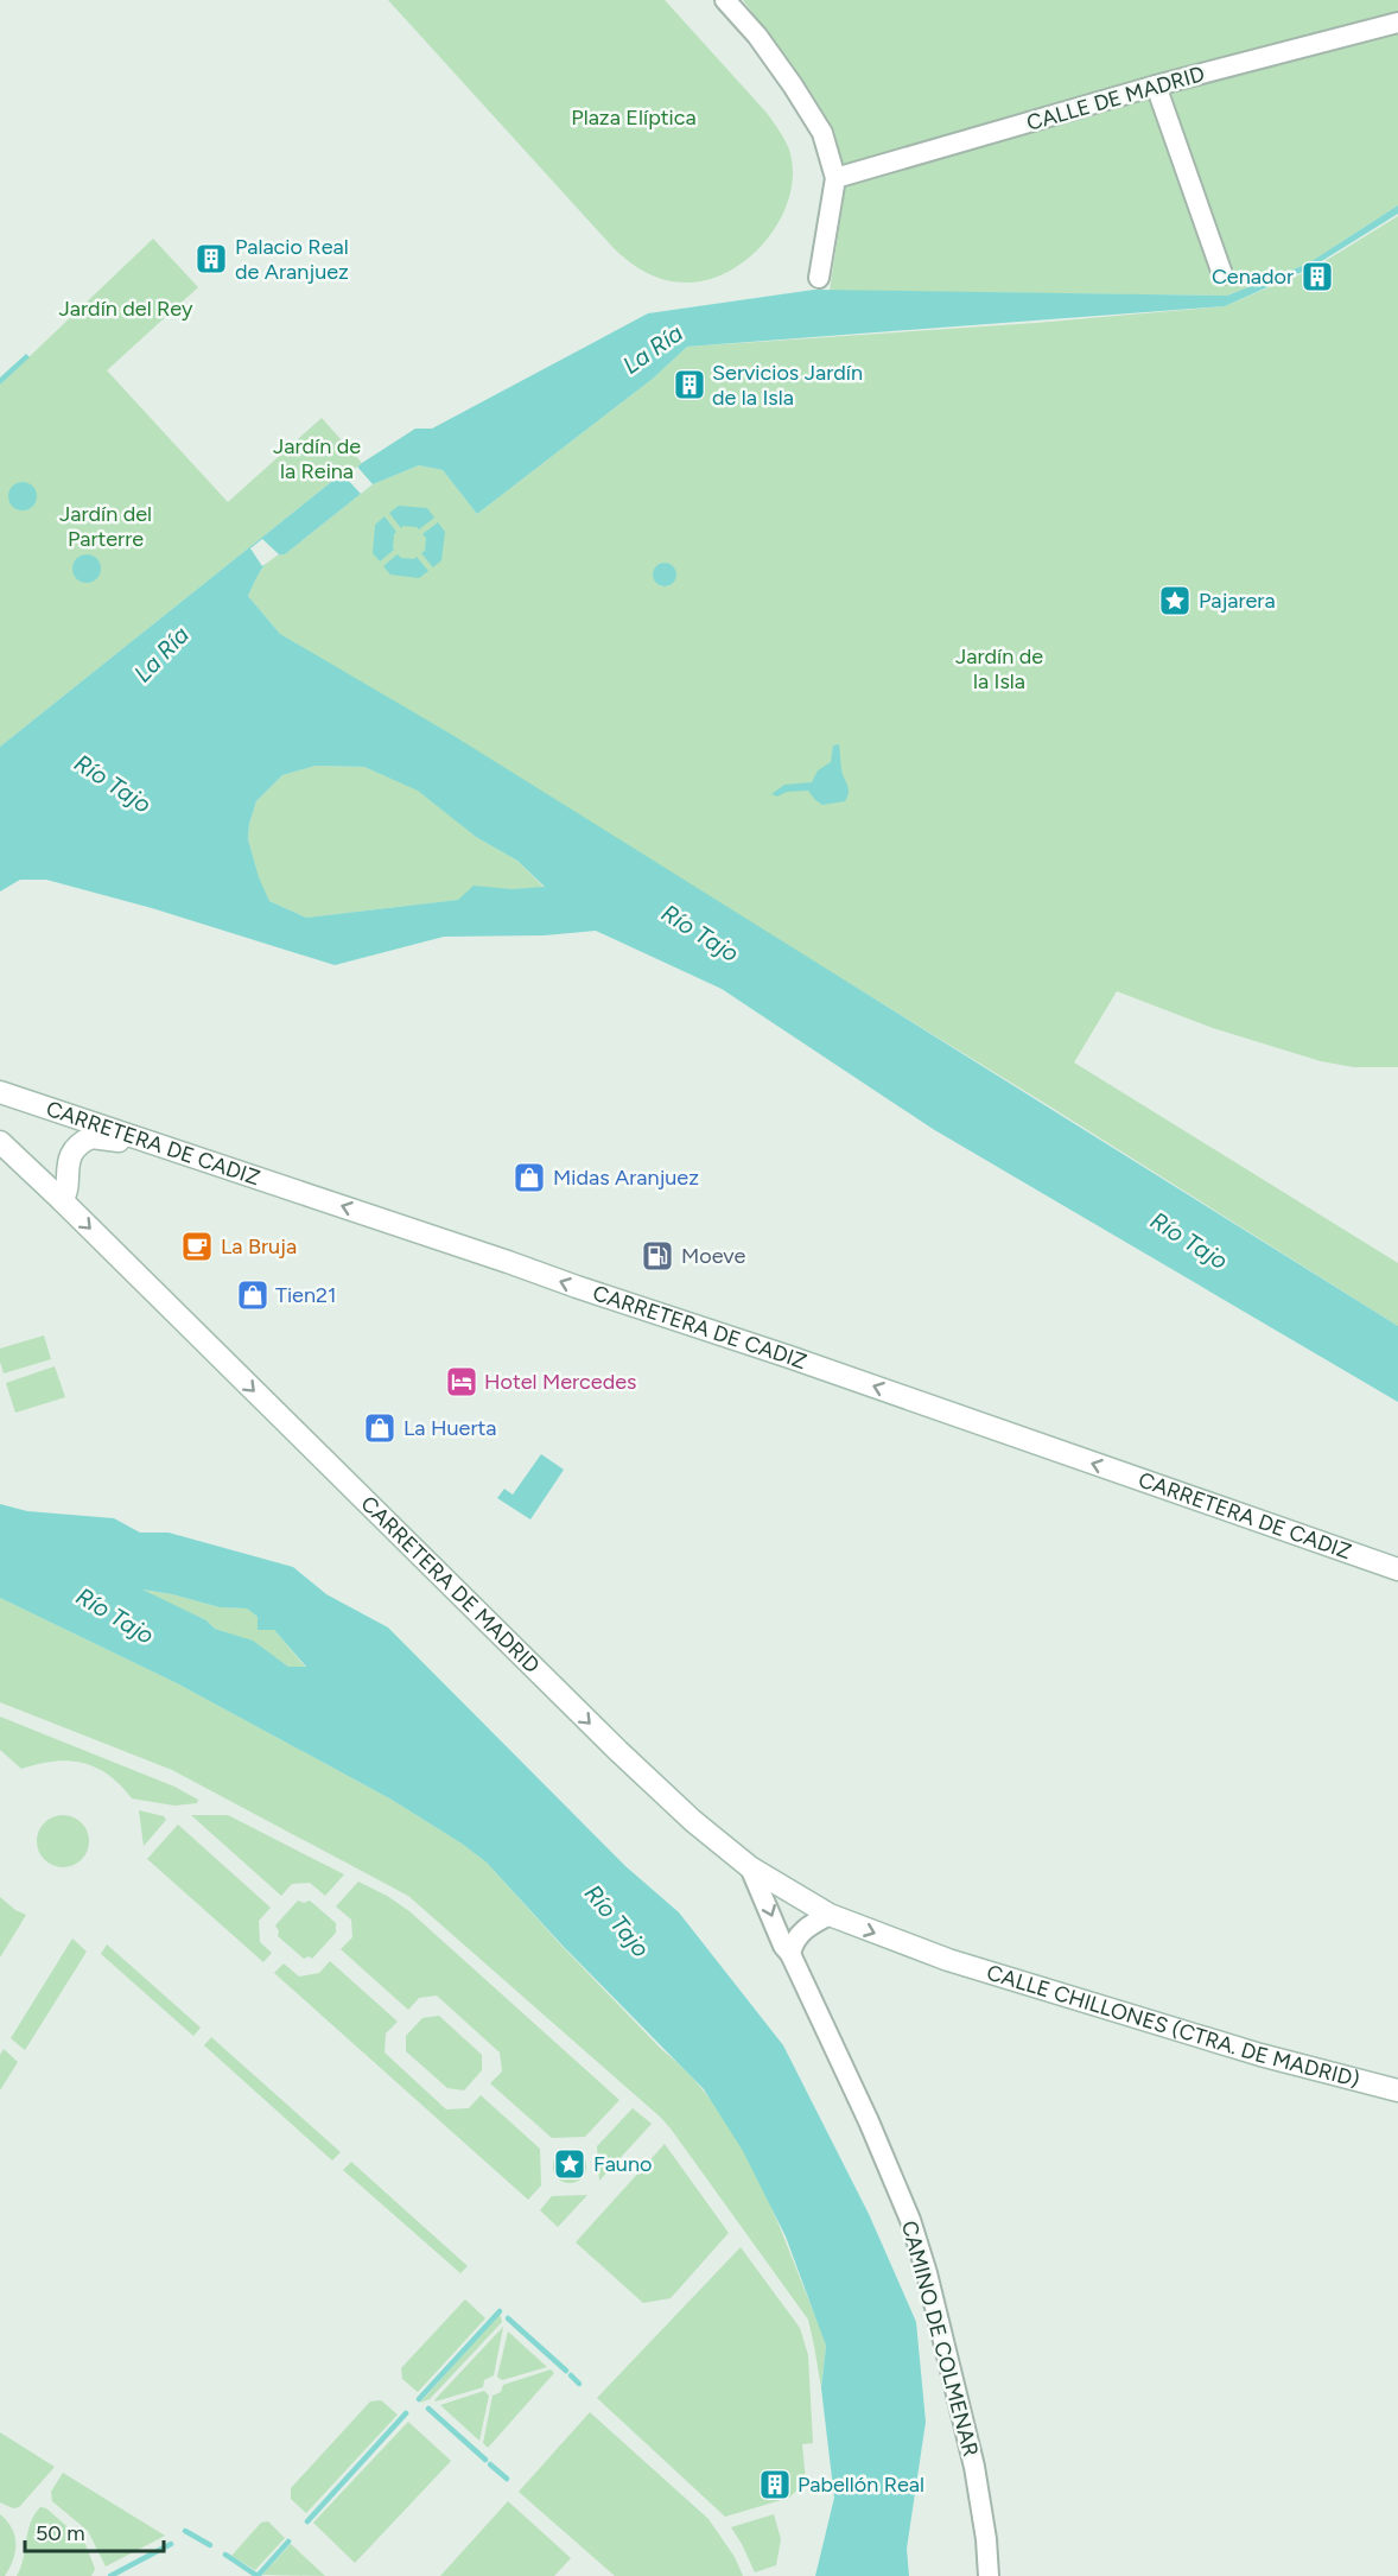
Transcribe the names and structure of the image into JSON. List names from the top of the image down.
{
  "streets": {
    "main road": ["CARRETERA DE CADIZ", "CARRETERA DE MADRID", "CALLE CHILLONES (CTRA. DE MADRID)"],
    "street": ["CALLE DE MADRID", "CAMINO DE COLMENAR"]
  },
  "crossings": [
    ["CARRETERA DE MADRID", "CALLE CHILLONES (CTRA. DE MADRID)"],
    ["CARRETERA DE MADRID", "CAMINO DE COLMENAR"]
  ],
  "one_way": ["CARRETERA DE CADIZ", "CARRETERA DE MADRID"],
  "water": ["La Ría", "Río Tajo"],
  "parks": [
    "Plaza Elíptica",
    "Jardín del Rey",
    "Jardín de la Reina",
    "Jardín del Parterre",
    "Jardín de la Isla"
  ],
  "places": {
    "building": [
      "Palacio Real de Aranjuez",
      "Cenador",
      "Servicios Jardín de la Isla",
      "Pabellón Real"
    ],
    "place": ["Pajarera", "Fauno"],
    "shop": ["Midas Aranjuez", "Tien21", "La Huerta"],
    "cafe": ["La Bruja"],
    "fuel station": ["Moeve"],
    "hotel": ["Hotel Mercedes"]
  },
  "scale_bar": "50 m"
}
